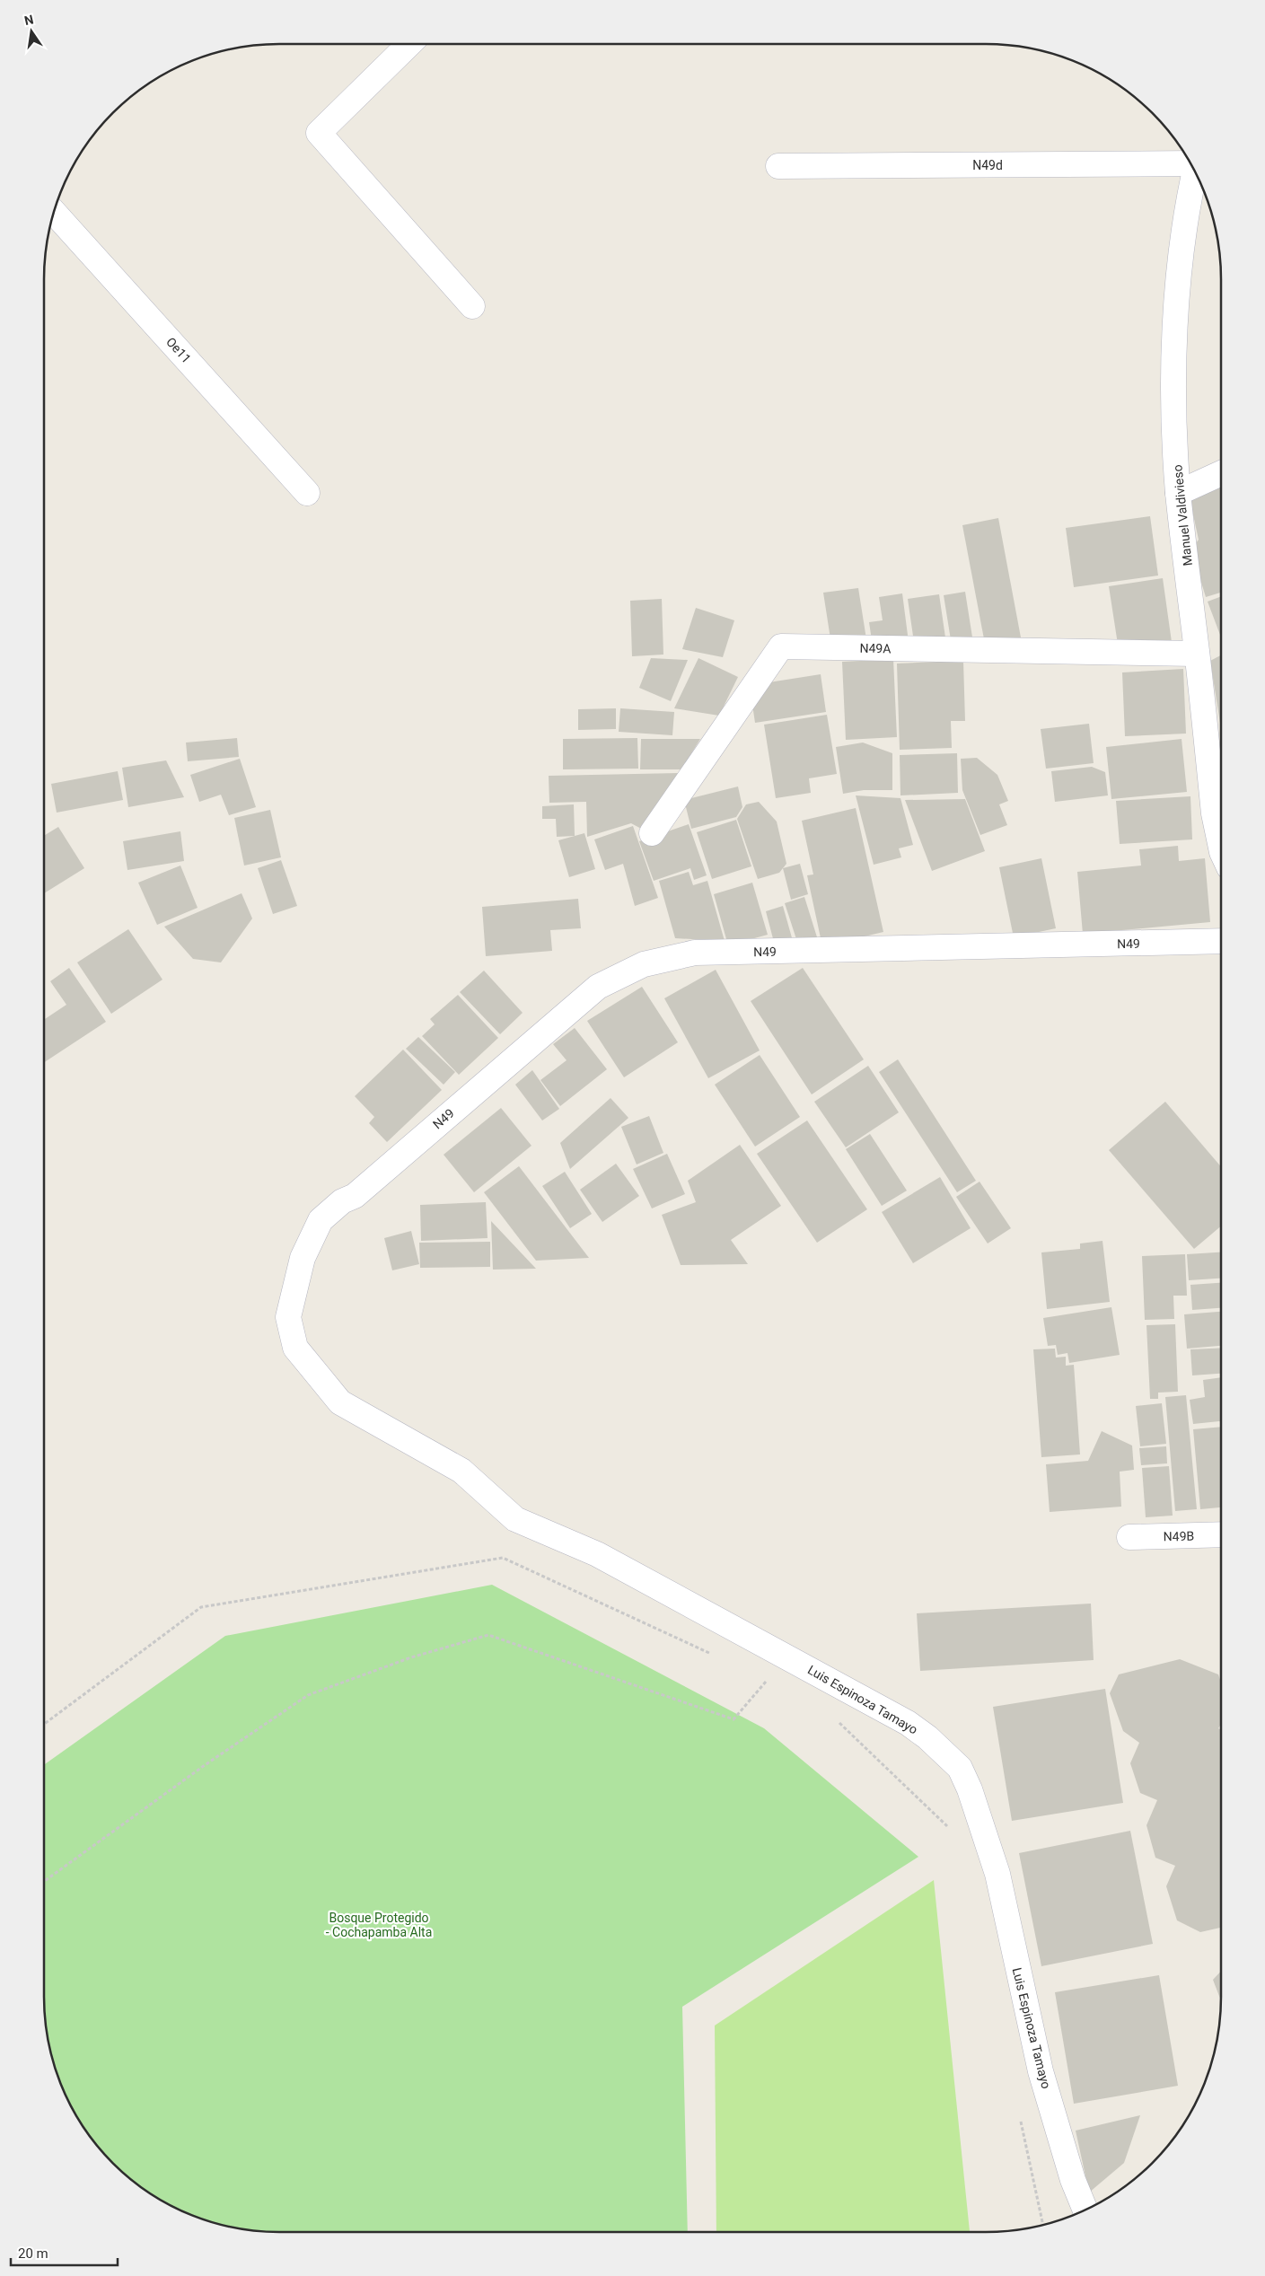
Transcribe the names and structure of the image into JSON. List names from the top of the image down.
{
  "streets": {
    "street": [
      "N49d",
      "Oe11",
      "Manuel Valdivieso",
      "N49A",
      "N49",
      "N49B",
      "Luis Espinoza Tamayo"
    ]
  },
  "crossings": [
    ["Manuel Valdivieso", "N49A"],
    ["N49", "Luis Espinoza Tamayo"]
  ],
  "parks": ["Bosque Protegido - Cochapamba Alta"],
  "scale_bar": "20 m",
  "north": "top"
}
